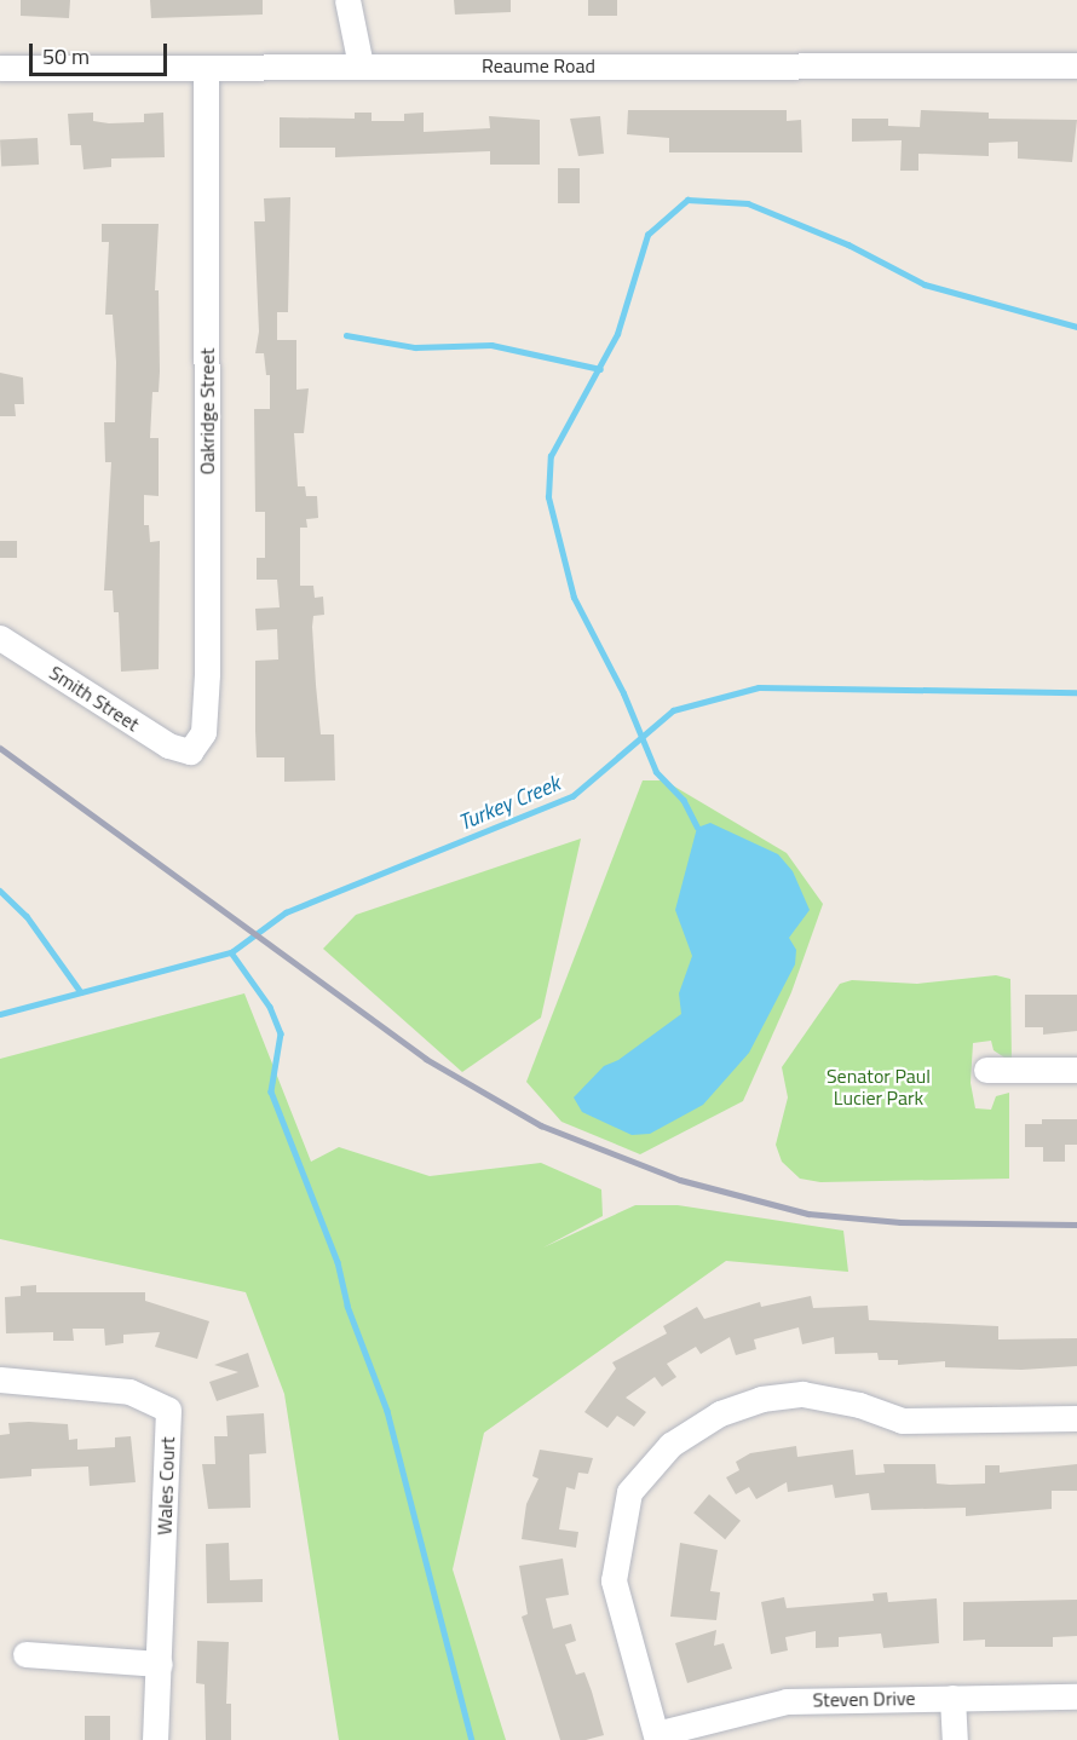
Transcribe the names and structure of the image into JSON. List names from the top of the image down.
{
  "streets": {
    "street": [
      "Reaume Road",
      "Oakridge Street",
      "Smith Street",
      "Wales Court",
      "Steven Drive"
    ]
  },
  "crossings": [
    ["Reaume Road", "Oakridge Street"],
    ["Oakridge Street", "Smith Street"]
  ],
  "water": ["Turkey Creek"],
  "parks": ["Senator Paul Lucier Park"],
  "scale_bar": "50 m"
}
